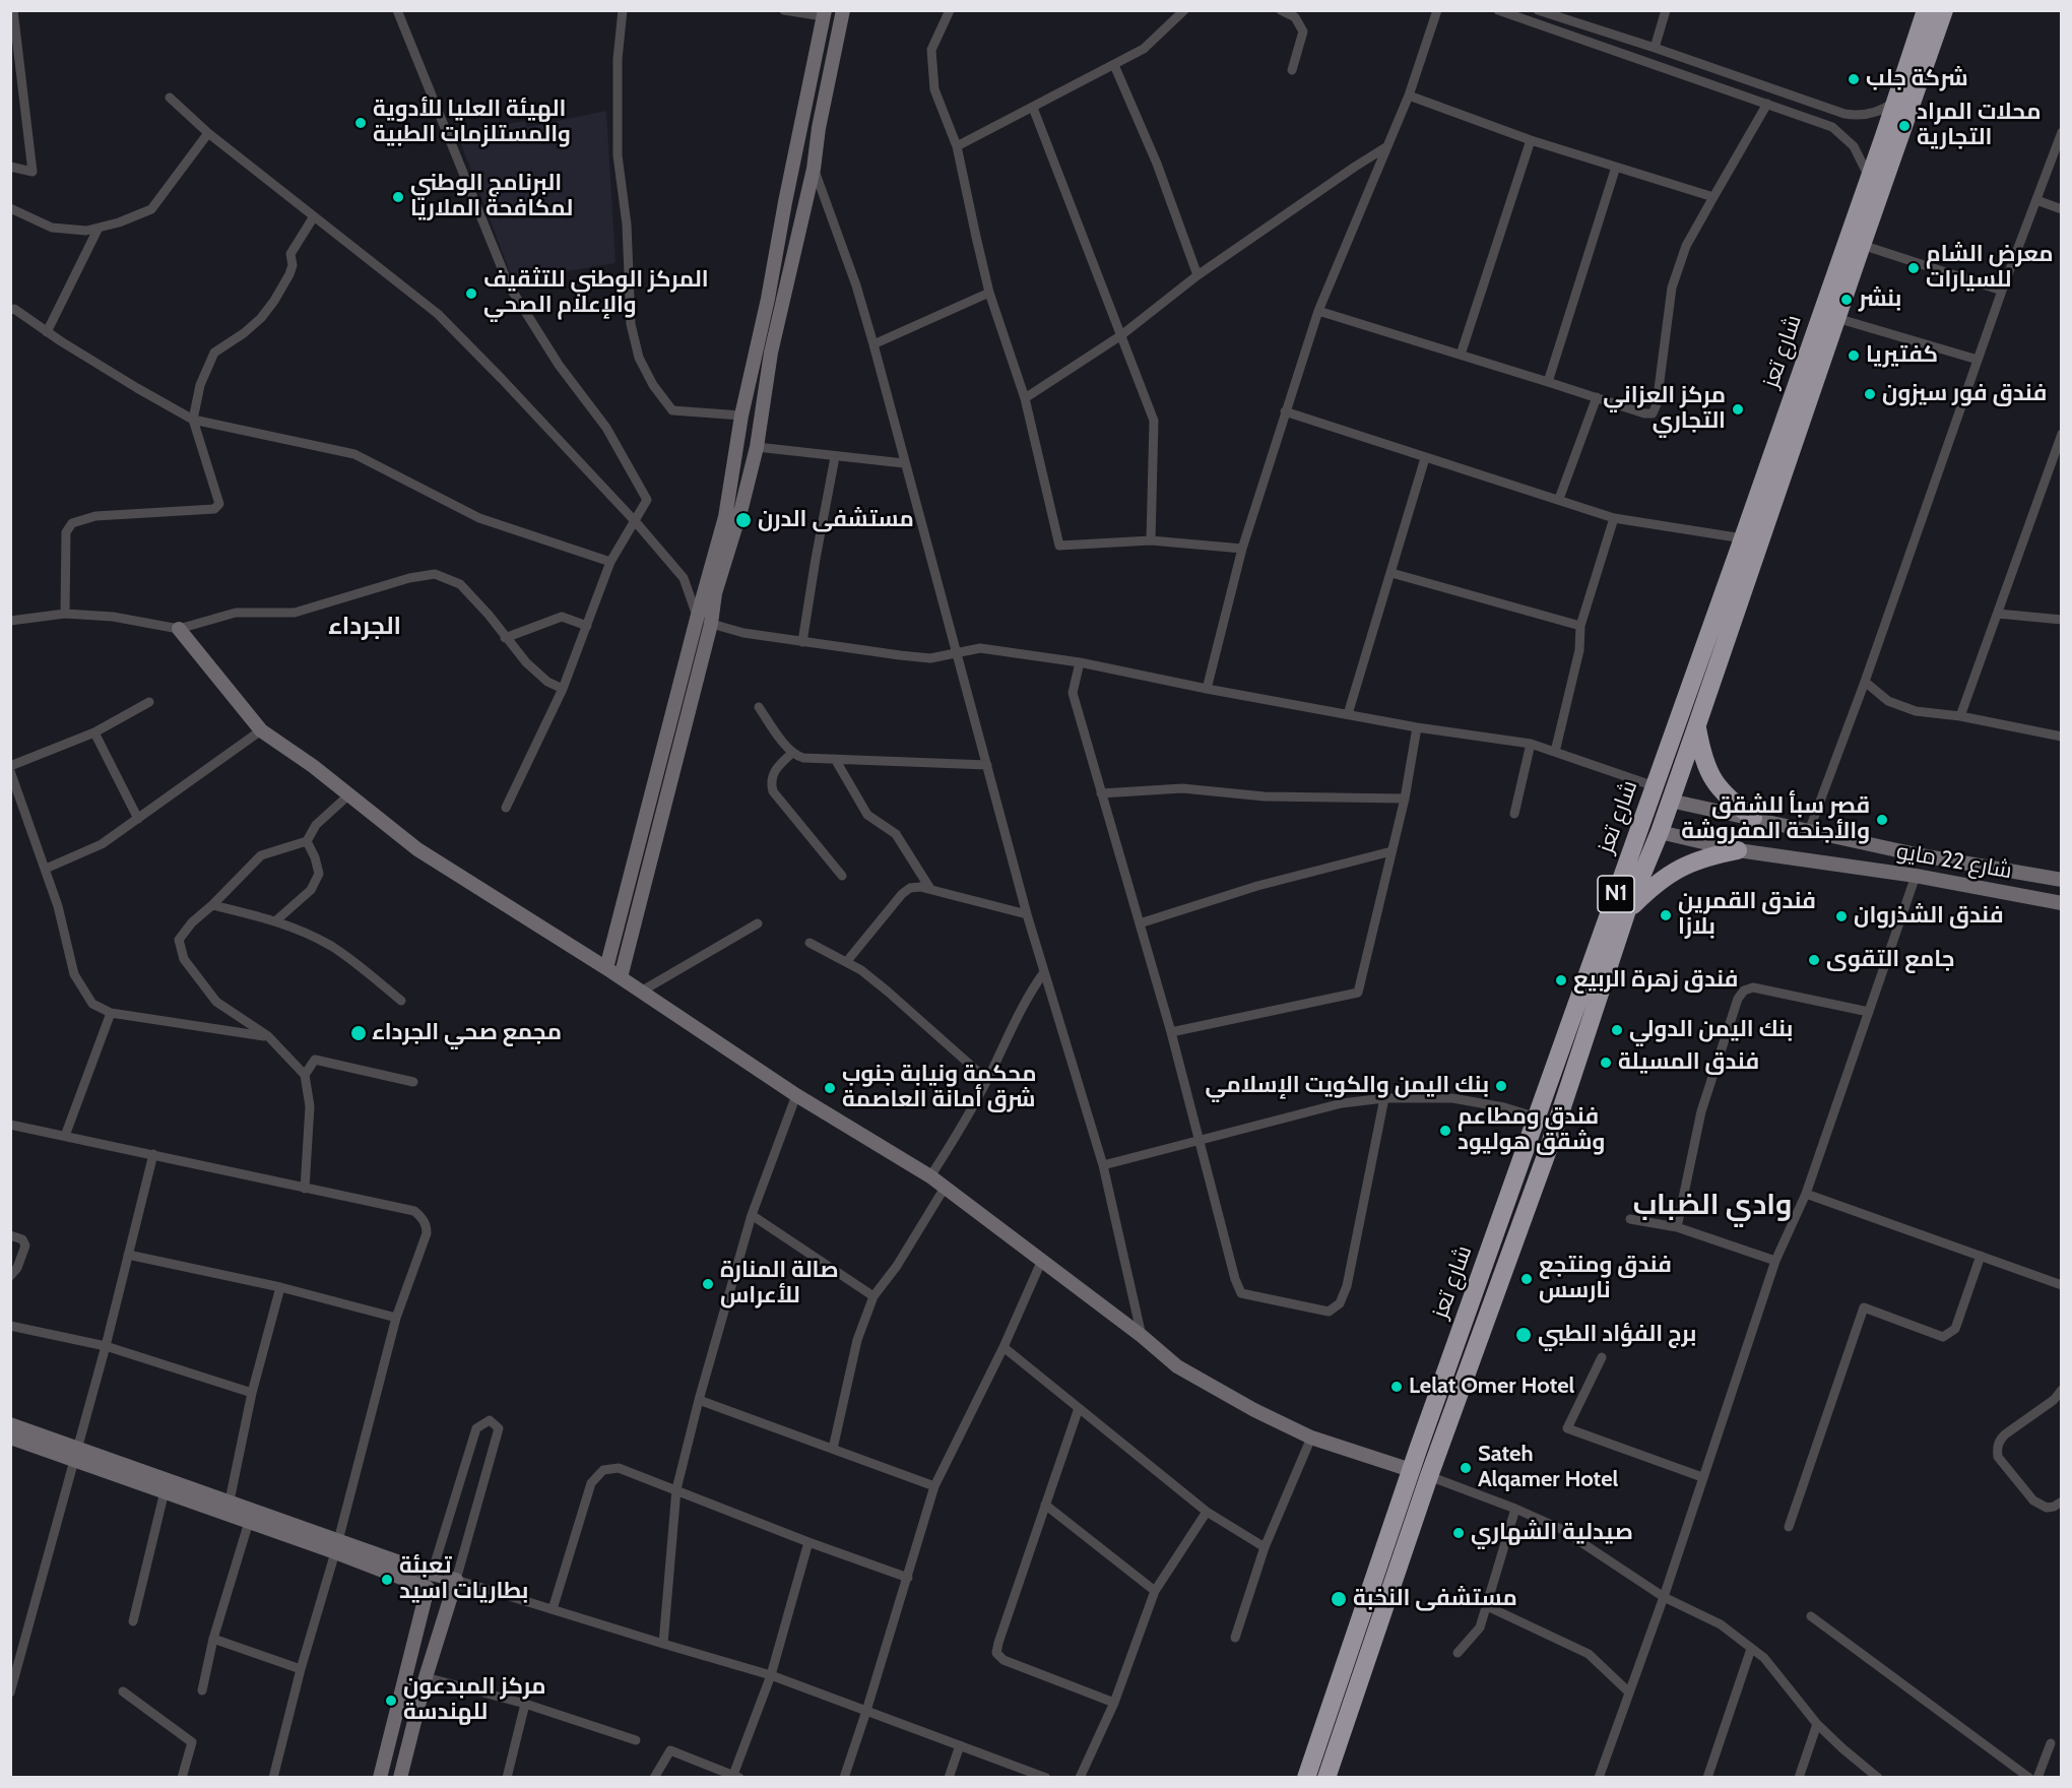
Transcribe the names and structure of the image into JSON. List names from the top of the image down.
{
  "streets": {
    "highway": ["شارع تعز", "N1"],
    "street": ["شارع 22 مايو"]
  },
  "crossings": [
    ["شارع تعز", "شارع 22 مايو"]
  ],
  "districts": ["الجرداء", "وادي الضباب"],
  "places": [
    "شركة جلب",
    "الهيئة العليا للأدوية والمستلزمات الطبية",
    "محلات المراد التجارية",
    "البرنامج الوطني لمكافحة الملاريا",
    "معرض الشام للسيارات",
    "المركز الوطني للتثقيف والإعلام الصحي",
    "بنشر",
    "كفتيريا",
    "فندق فور سيزون",
    "مركز العزاني التجاري",
    "مستشفى الدرن",
    "قصر سبأ للشقق والأجنحة المفروشة",
    "فندق القمرين بلازا",
    "فندق الشذروان",
    "جامع التقوى",
    "فندق زهرة الربيع",
    "بنك اليمن الدولي",
    "مجمع صحي الجرداء",
    "فندق المسيلة",
    "بنك اليمن والكويت الإسلامي",
    "محكمة ونيابة جنوب شرق أمانة العاصمة",
    "فندق ومطاعم وشقق هوليود",
    "فندق ومنتجع نارسس",
    "صالة المنارة للأعراس",
    "برج الفؤاد الطبي",
    "Lelat Omer Hotel",
    "Sateh Alqamer Hotel",
    "صيدلية الشهاري",
    "تعبئة بطاريات اسيد",
    "مستشفى النخبة",
    "مركز المبدعون للهندسة"
  ]
}
